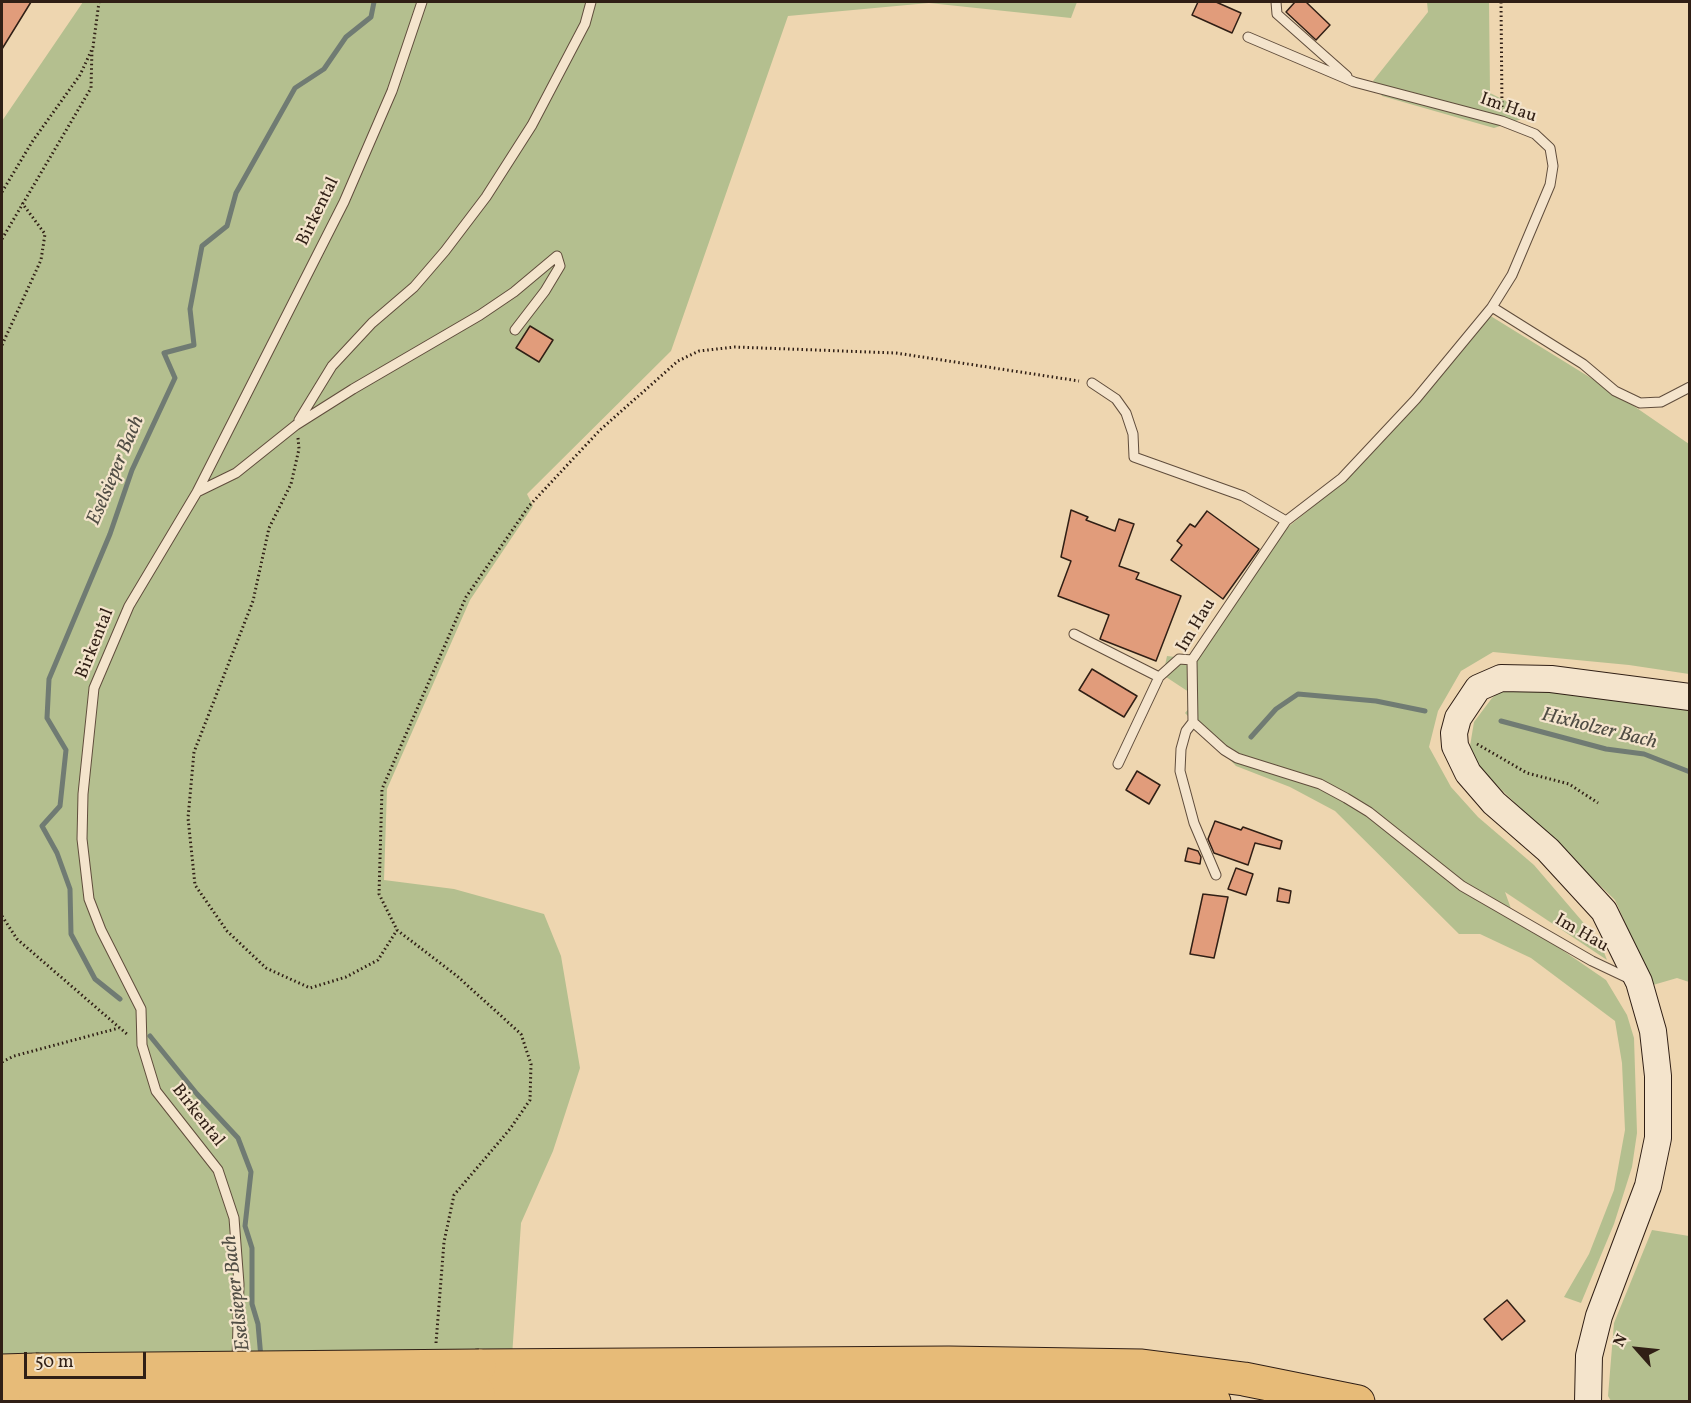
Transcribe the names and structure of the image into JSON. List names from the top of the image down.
{
  "streets": {
    "lane": ["Im Hau", "Birkental"]
  },
  "water": ["Eselsieper Bach", "Hixholzer Bach"],
  "scale_bar": "50 m",
  "north": "top left"
}
